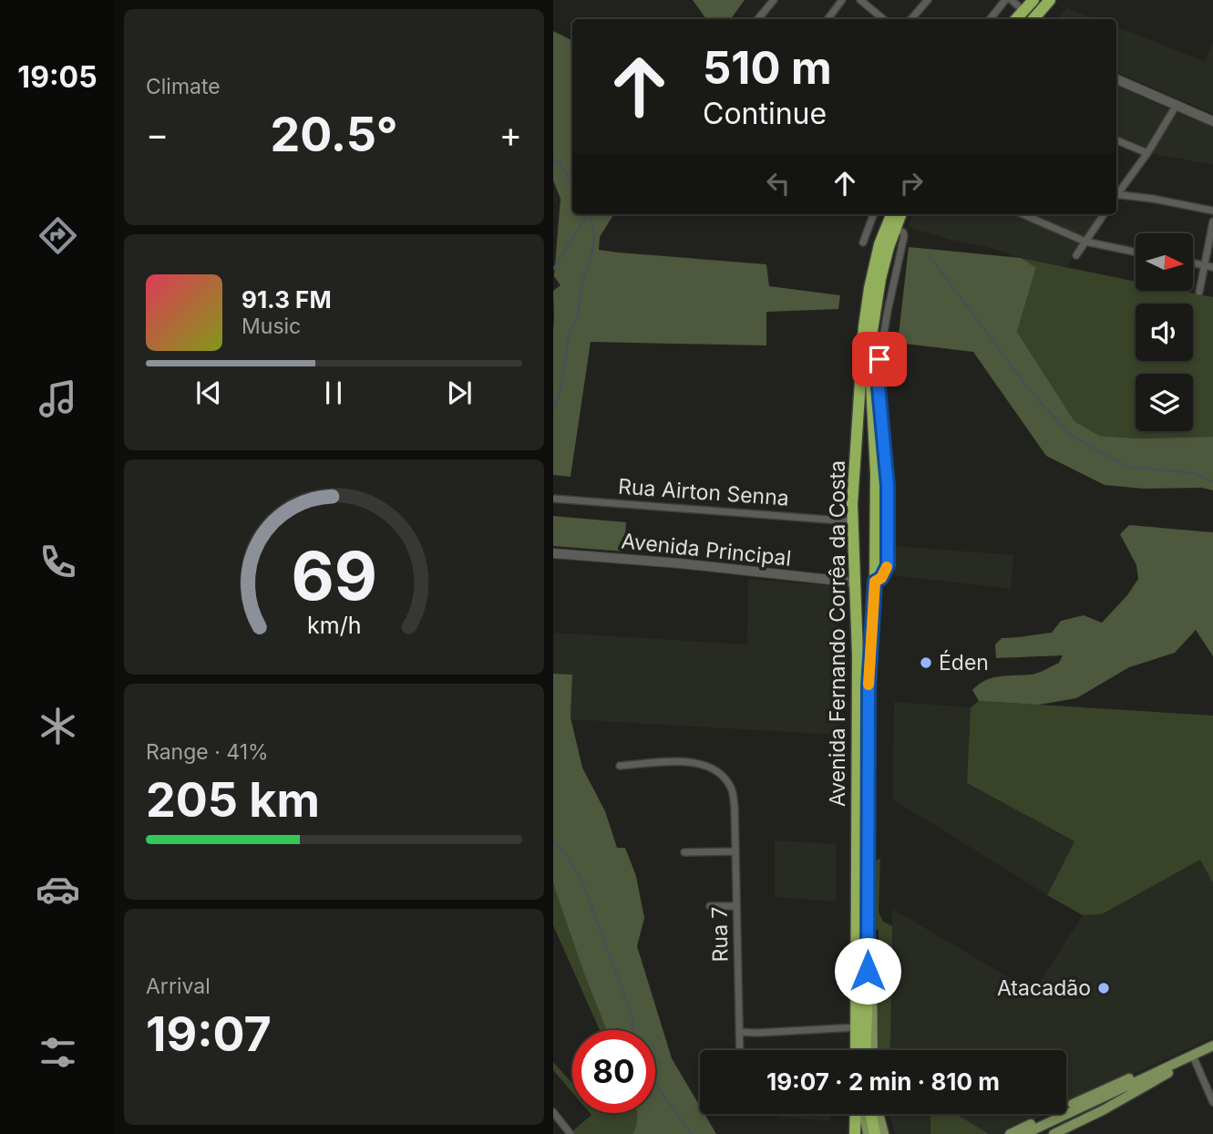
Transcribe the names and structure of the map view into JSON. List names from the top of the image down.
{
  "streets": {
    "highway": ["Avenida Fernando Corrêa da Costa"],
    "street": ["Rua Airton Senna", "Avenida Principal", "Rua 7"]
  },
  "crossings": [
    ["Rua Airton Senna", "Avenida Fernando Corrêa da Costa"],
    ["Avenida Principal", "Avenida Fernando Corrêa da Costa"]
  ],
  "places": ["Éden", "Atacadão"],
  "north": "right",
  "page": {
    "tabs": "19:05",
    "tile": [
      "Climate",
      ["Range · 41%", "205 km"],
      ["Arrival", "19:07"]
    ],
    "turn": ["510 m", "Continue"],
    "heat": ["−", "20.5°", "+"],
    "song": ["91.3 FM", "Music"],
    "limit": "80",
    "trip": "19:07 · 2 min · 810 m",
    "gauge": ["69", "km/h"]
  }
}
